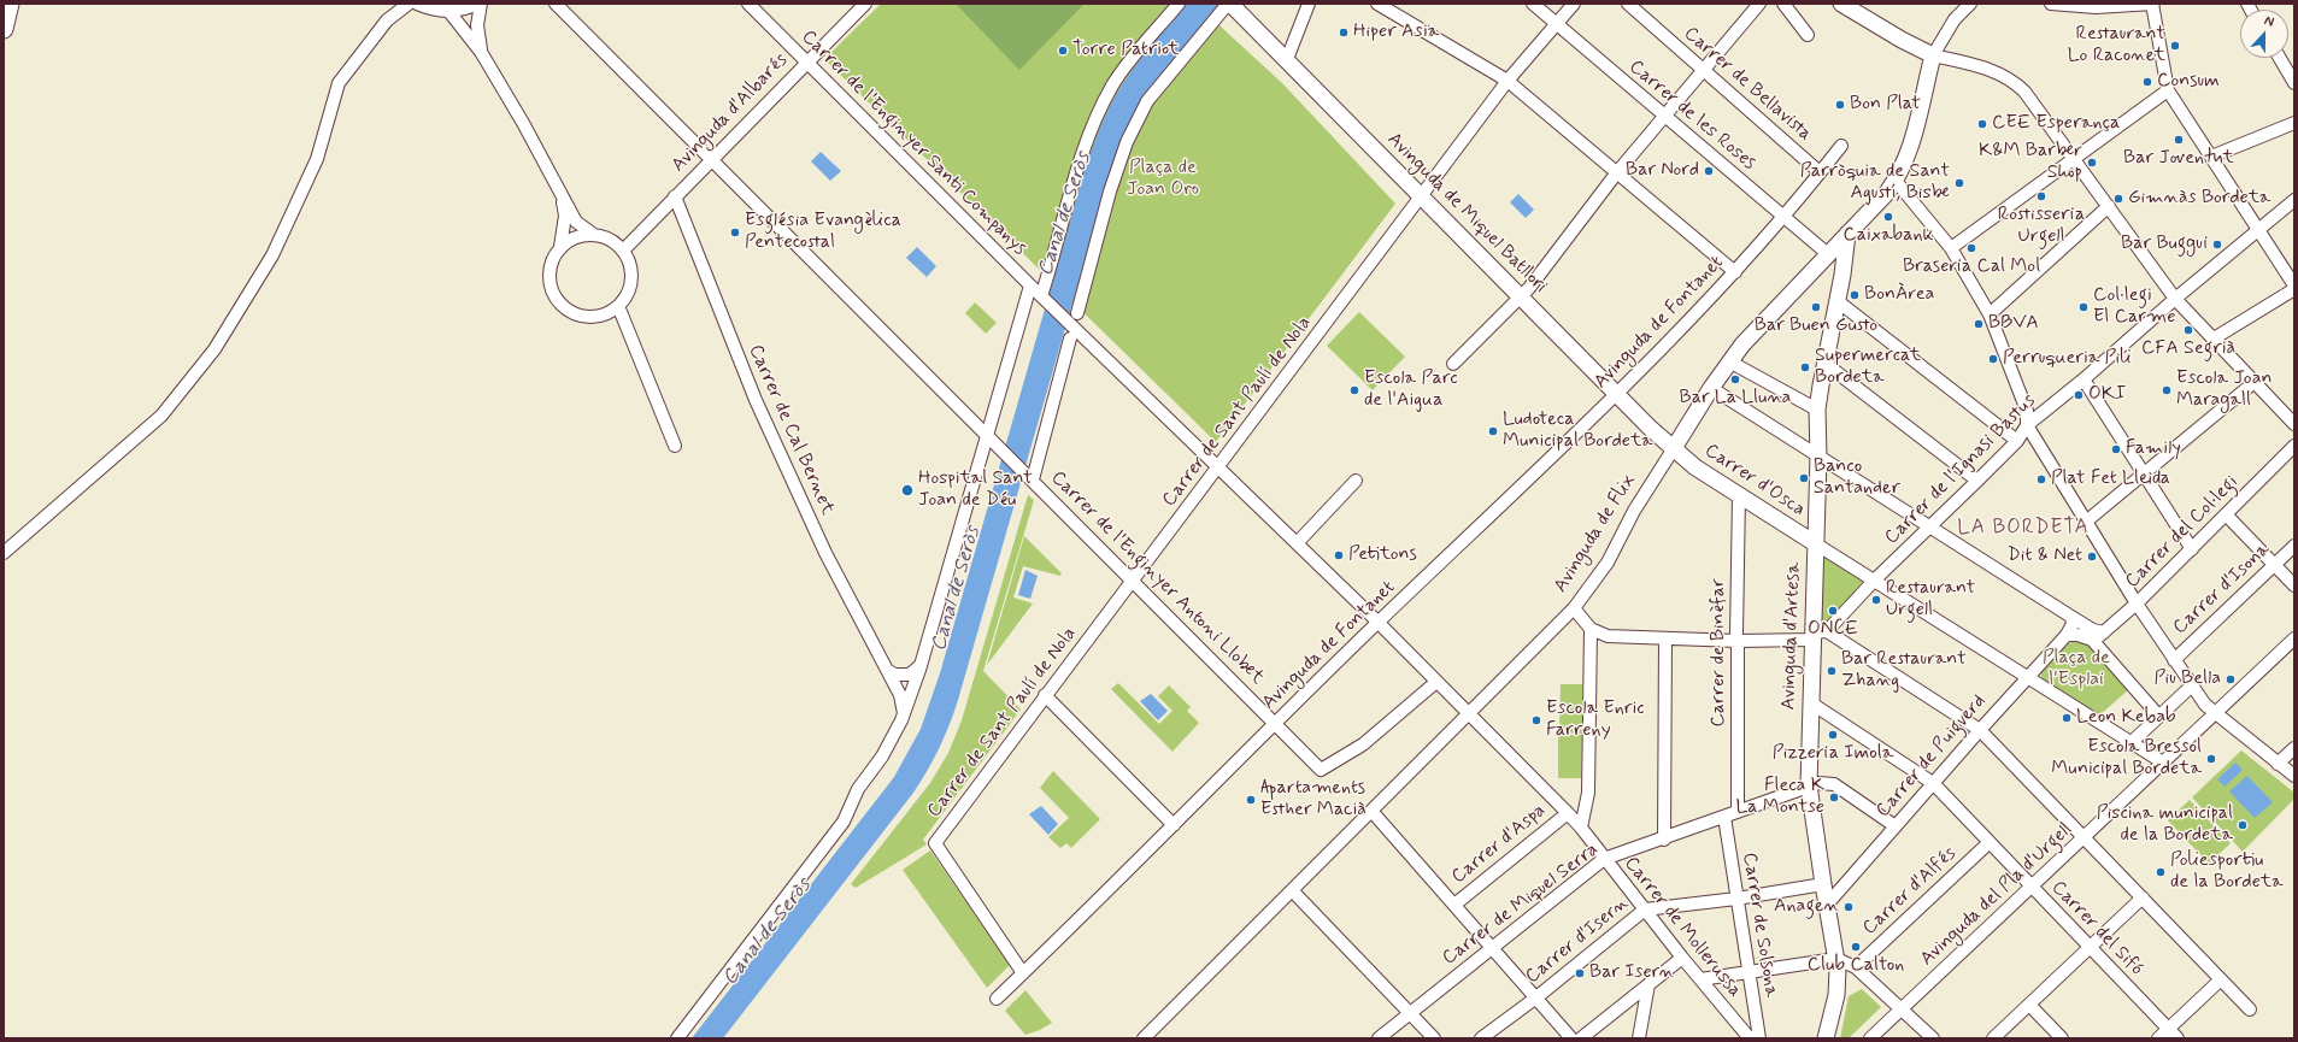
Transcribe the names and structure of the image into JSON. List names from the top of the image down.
{
  "streets": {
    "main road": [
      "Avinguda de Miquel Batllori",
      "Carrer d'Osca",
      "Avinguda de Flix",
      "Avinguda d'Artesa"
    ],
    "street": [
      "Carrer de Bellavista",
      "Avinguda d'Albarés",
      "Carrer de les Roses",
      "Carrer de l'Enginyer Santi Companys",
      "Avinguda de Fontanet",
      "Carrer de Sant Paulí de Nola",
      "Carrer de Cal Bernet",
      "Carrer de l'Ignasi Bastus",
      "Carrer del Col·legi",
      "Carrer de l'Enginyer Antoni Llobet",
      "Carrer d'Isona",
      "Carrer de Binèfar",
      "Carrer de Puigverd",
      "Carrer d'Aspa",
      "Carrer d'Alfés",
      "Avinguda del Pla d'Urgell",
      "Carrer de Miquel Serra",
      "Carrer de Solsona",
      "Carrer de Mollerussa",
      "Carrer del Sifó",
      "Carrer d'Isern"
    ]
  },
  "crossings": [
    ["Carrer de Bellavista", "Avinguda de Fontanet"],
    ["Avinguda d'Albarés", "Carrer de l'Enginyer Santi Companys"],
    ["Avinguda d'Albarés", "Carrer de Cal Bernet"],
    ["Avinguda d'Albarés", "Carrer de l'Enginyer Antoni Llobet"],
    ["Carrer de les Roses", "Avinguda de Fontanet"],
    ["Carrer de les Roses", "Carrer de Sant Paulí de Nola"],
    ["Carrer de les Roses", "Avinguda de Flix"],
    ["Carrer de l'Enginyer Santi Companys", "Avinguda de Fontanet"],
    ["Carrer de l'Enginyer Santi Companys", "Carrer de Sant Paulí de Nola"],
    ["Carrer de l'Enginyer Santi Companys", "Avinguda de Flix"],
    ["Carrer de l'Enginyer Santi Companys", "Carrer de l'Enginyer Antoni Llobet"],
    ["Carrer de l'Enginyer Santi Companys", "Carrer de Mollerussa"],
    ["Avinguda de Miquel Batllori", "Avinguda de Fontanet"],
    ["Avinguda de Miquel Batllori", "Carrer de Sant Paulí de Nola"],
    ["Avinguda de Miquel Batllori", "Carrer d'Osca"],
    ["Avinguda de Miquel Batllori", "Avinguda de Flix"],
    ["Avinguda de Fontanet", "Carrer de Sant Paulí de Nola"],
    ["Avinguda de Fontanet", "Carrer de l'Enginyer Antoni Llobet"],
    ["Carrer de Sant Paulí de Nola", "Carrer de l'Enginyer Antoni Llobet"],
    ["Carrer de l'Ignasi Bastus", "Avinguda d'Artesa"],
    ["Carrer d'Osca", "Avinguda de Flix"],
    ["Carrer d'Osca", "Avinguda d'Artesa"],
    ["Carrer d'Osca", "Carrer de Binèfar"],
    ["Avinguda de Flix", "Avinguda d'Artesa"],
    ["Avinguda de Flix", "Carrer de Mollerussa"],
    ["Avinguda d'Artesa", "Carrer de Puigverd"],
    ["Avinguda d'Artesa", "Carrer de Miquel Serra"],
    ["Avinguda d'Artesa", "Carrer del Sifó"],
    ["Avinguda d'Artesa", "Carrer d'Isern"],
    ["Carrer de Binèfar", "Carrer de Miquel Serra"],
    ["Carrer de Puigverd", "Carrer de Miquel Serra"],
    ["Carrer de Puigverd", "Carrer del Sifó"],
    ["Carrer d'Aspa", "Carrer de Mollerussa"],
    ["Carrer d'Alfés", "Carrer del Sifó"],
    ["Avinguda del Pla d'Urgell", "Carrer del Sifó"],
    ["Carrer de Miquel Serra", "Carrer de Solsona"],
    ["Carrer de Miquel Serra", "Carrer de Mollerussa"],
    ["Carrer de Solsona", "Carrer d'Isern"],
    ["Carrer de Mollerussa", "Carrer d'Isern"]
  ],
  "districts": ["LA BORDETA"],
  "water": ["Canal de Seròs"],
  "parks": ["Plaça de Joan Oro", "Plaça de l'Esplai"],
  "places": [
    "Hiper Asia",
    "Restaurant Lo Raconet",
    "Torre Patriot",
    "Consum",
    "Bon Plat",
    "CEE Esperança",
    "Bar Joventut",
    "K&M Barber Shop",
    "Bar Nord",
    "Parròquia de Sant Agustí, Bisbe",
    "Rostisseria Urgell",
    "Gimnàs Bordeta",
    "Caixabank",
    "Església Evangèlica Pentecostal",
    "Bar Buggui",
    "Braseria Cal Mol",
    "BonÀrea",
    "Bar Buen Gusto",
    "Col·legi El Carme",
    "BBVA",
    "CFA Segrià",
    "Perruqueria Pili",
    "Supermercat Bordeta",
    "Bar La Lluna",
    "Escola Parc de l'Aigua",
    "Escola Joan Maragall",
    "OKI",
    "Ludoteca Municipal Bordeta",
    "Family",
    "Banco Santander",
    "Plat Fet Lleida",
    "Hospital Sant Joan de Déu",
    "Petitons",
    "Dit & Net",
    "Restaurant Urgell",
    "ONCE",
    "Bar Restaurant Zhang",
    "Piu Bella",
    "Leon Kebab",
    "Escola Enric Farreny",
    "Pizzeria Imola",
    "Escola Bressol Municipal Bordeta",
    "Fleca K La Montse",
    "Apartaments Esther Macià",
    "Piscina municipal de la Bordeta",
    "Poliesportiu de la Bordeta",
    "Anagen",
    "Club Calton",
    "Bar Isern"
  ],
  "north": "top"
}
